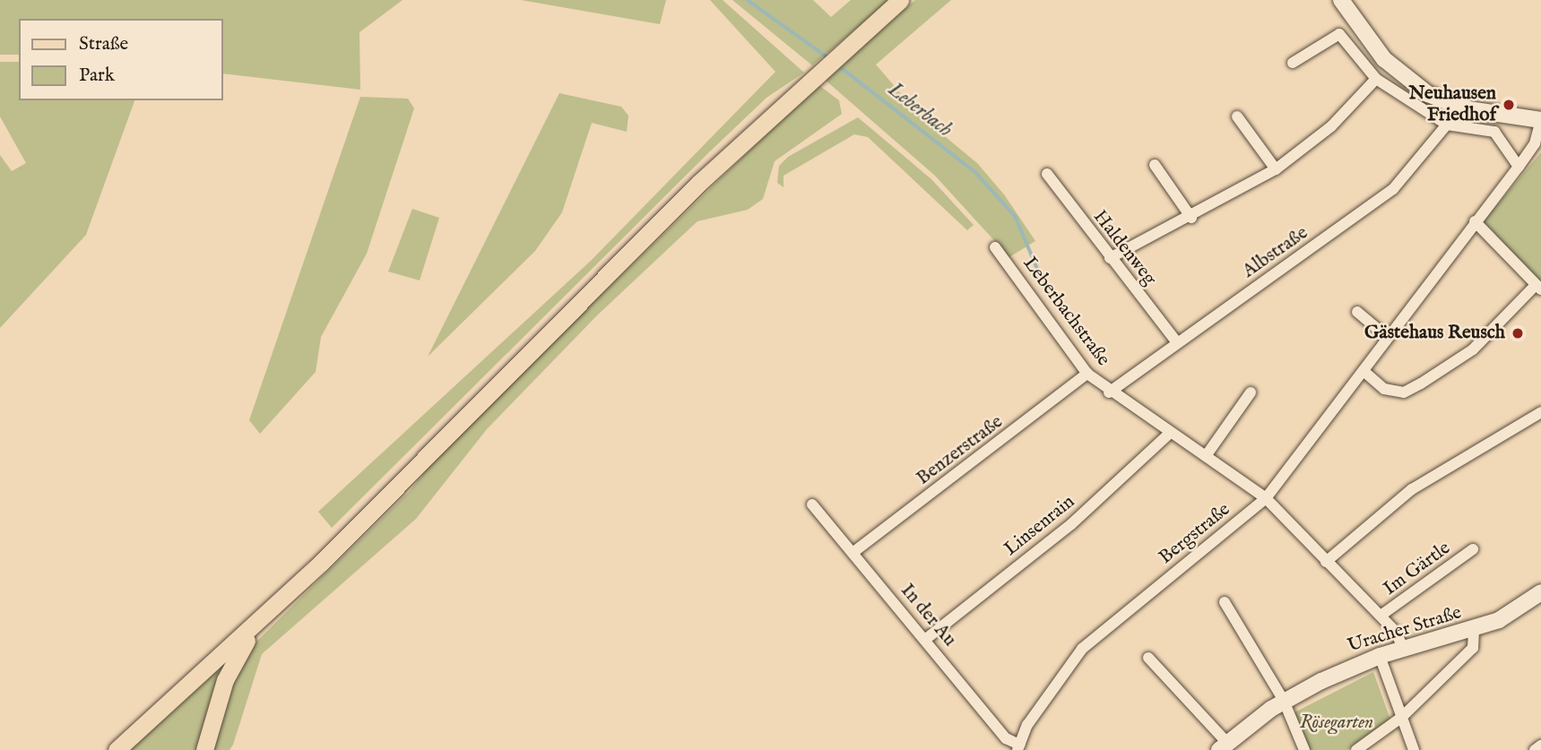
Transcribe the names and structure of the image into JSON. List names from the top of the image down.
{
  "streets": {
    "street": [
      "Haldenweg",
      "Albstraße",
      "Leberbachstraße",
      "Benzerstraße",
      "Linsenrain",
      "Bergstraße",
      "Im Gärtle",
      "In der Au",
      "Uracher Straße"
    ]
  },
  "crossings": [
    ["Haldenweg", "Albstraße"],
    ["Albstraße", "Leberbachstraße"],
    ["Leberbachstraße", "Benzerstraße"],
    ["Leberbachstraße", "Linsenrain"],
    ["Leberbachstraße", "Bergstraße"],
    ["Leberbachstraße", "Im Gärtle"],
    ["Leberbachstraße", "Uracher Straße"],
    ["Benzerstraße", "In der Au"],
    ["Linsenrain", "In der Au"],
    ["Bergstraße", "In der Au"]
  ],
  "water": ["Leberbach"],
  "parks": ["Rösegarten"],
  "places": ["Neuhausen Friedhof", "Gästehaus Reusch"],
  "legend": ["Straße", "Park"]
}
